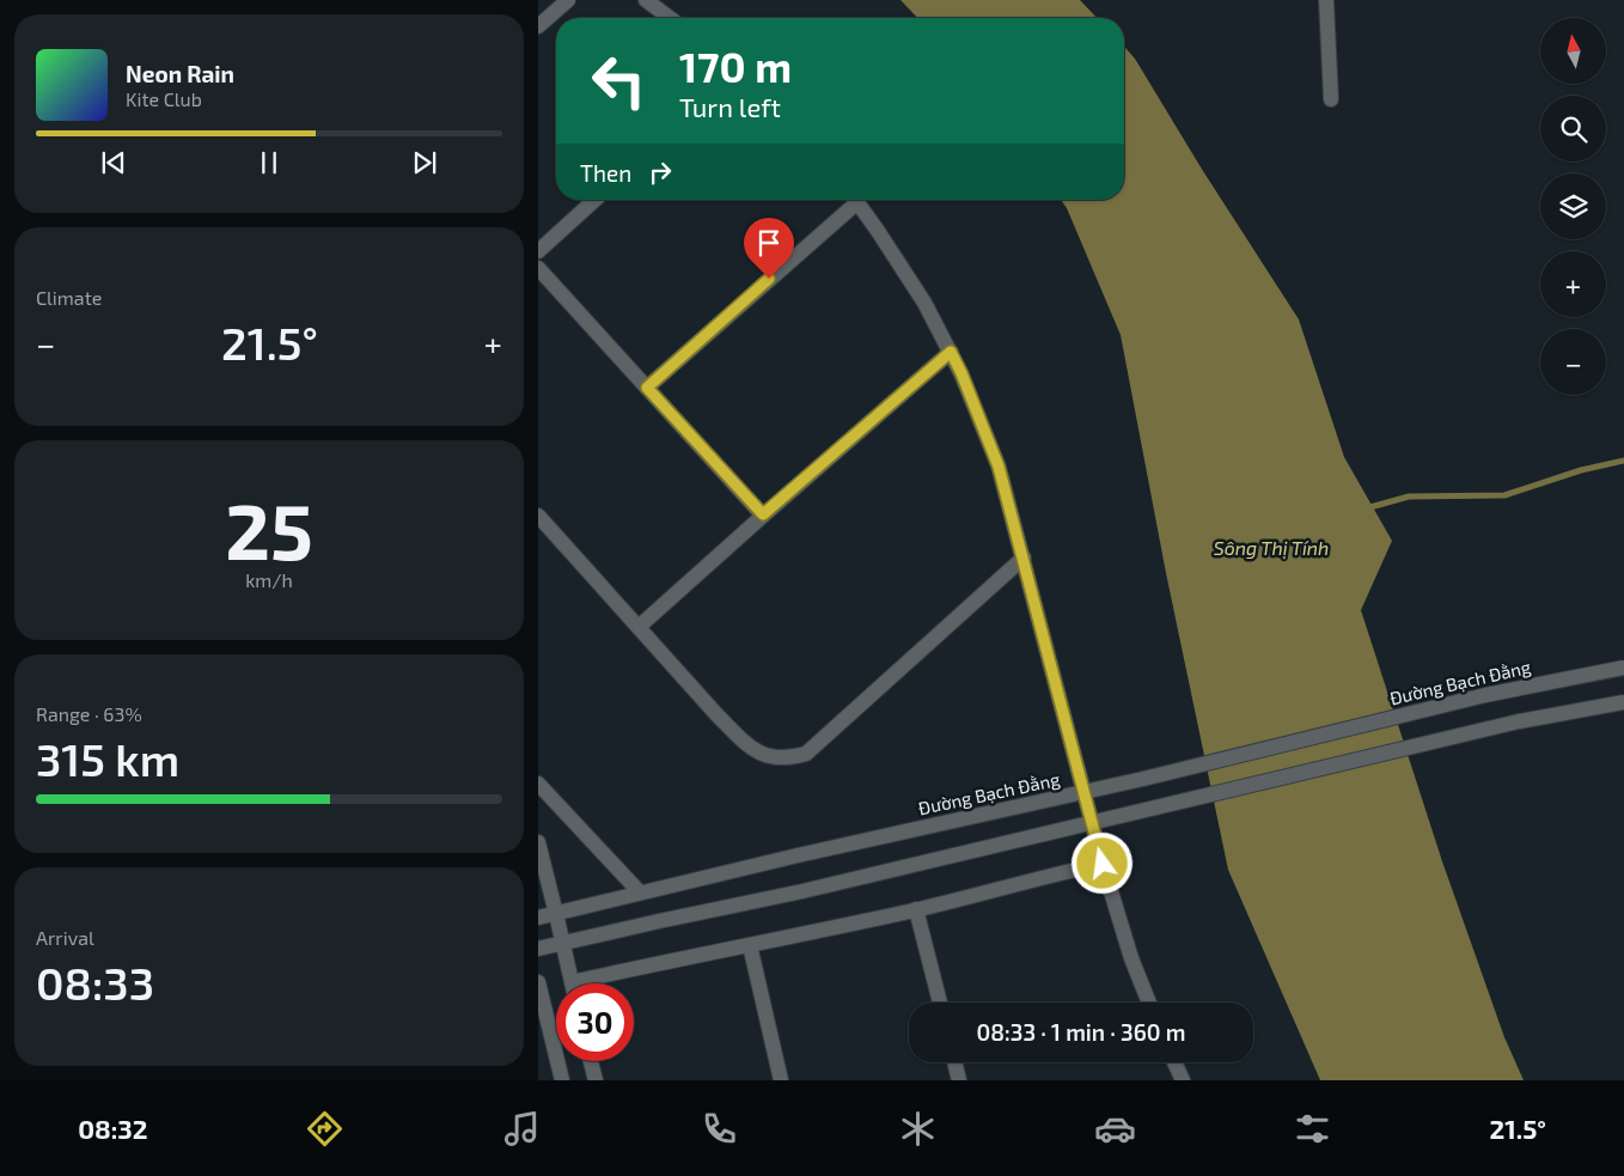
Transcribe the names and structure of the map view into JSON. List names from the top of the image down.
{
  "streets": {
    "street": ["Đường Bạch Đằng"]
  },
  "water": ["Sông Thị Tính"],
  "north": "top",
  "page": {
    "map_buttons": ["+", "−"],
    "turn": ["170 m", "Turn left"],
    "song": ["Neon Rain", "Kite Club"],
    "then": "Then",
    "tile": [
      "Climate",
      ["25", "km/h"],
      ["Range · 63%", "315 km"],
      ["Arrival", "08:33"]
    ],
    "heat": ["−", "21.5°", "+"],
    "limit": "30",
    "trip": "08:33 · 1 min · 360 m",
    "tabs": ["08:32", "21.5°"]
  }
}
